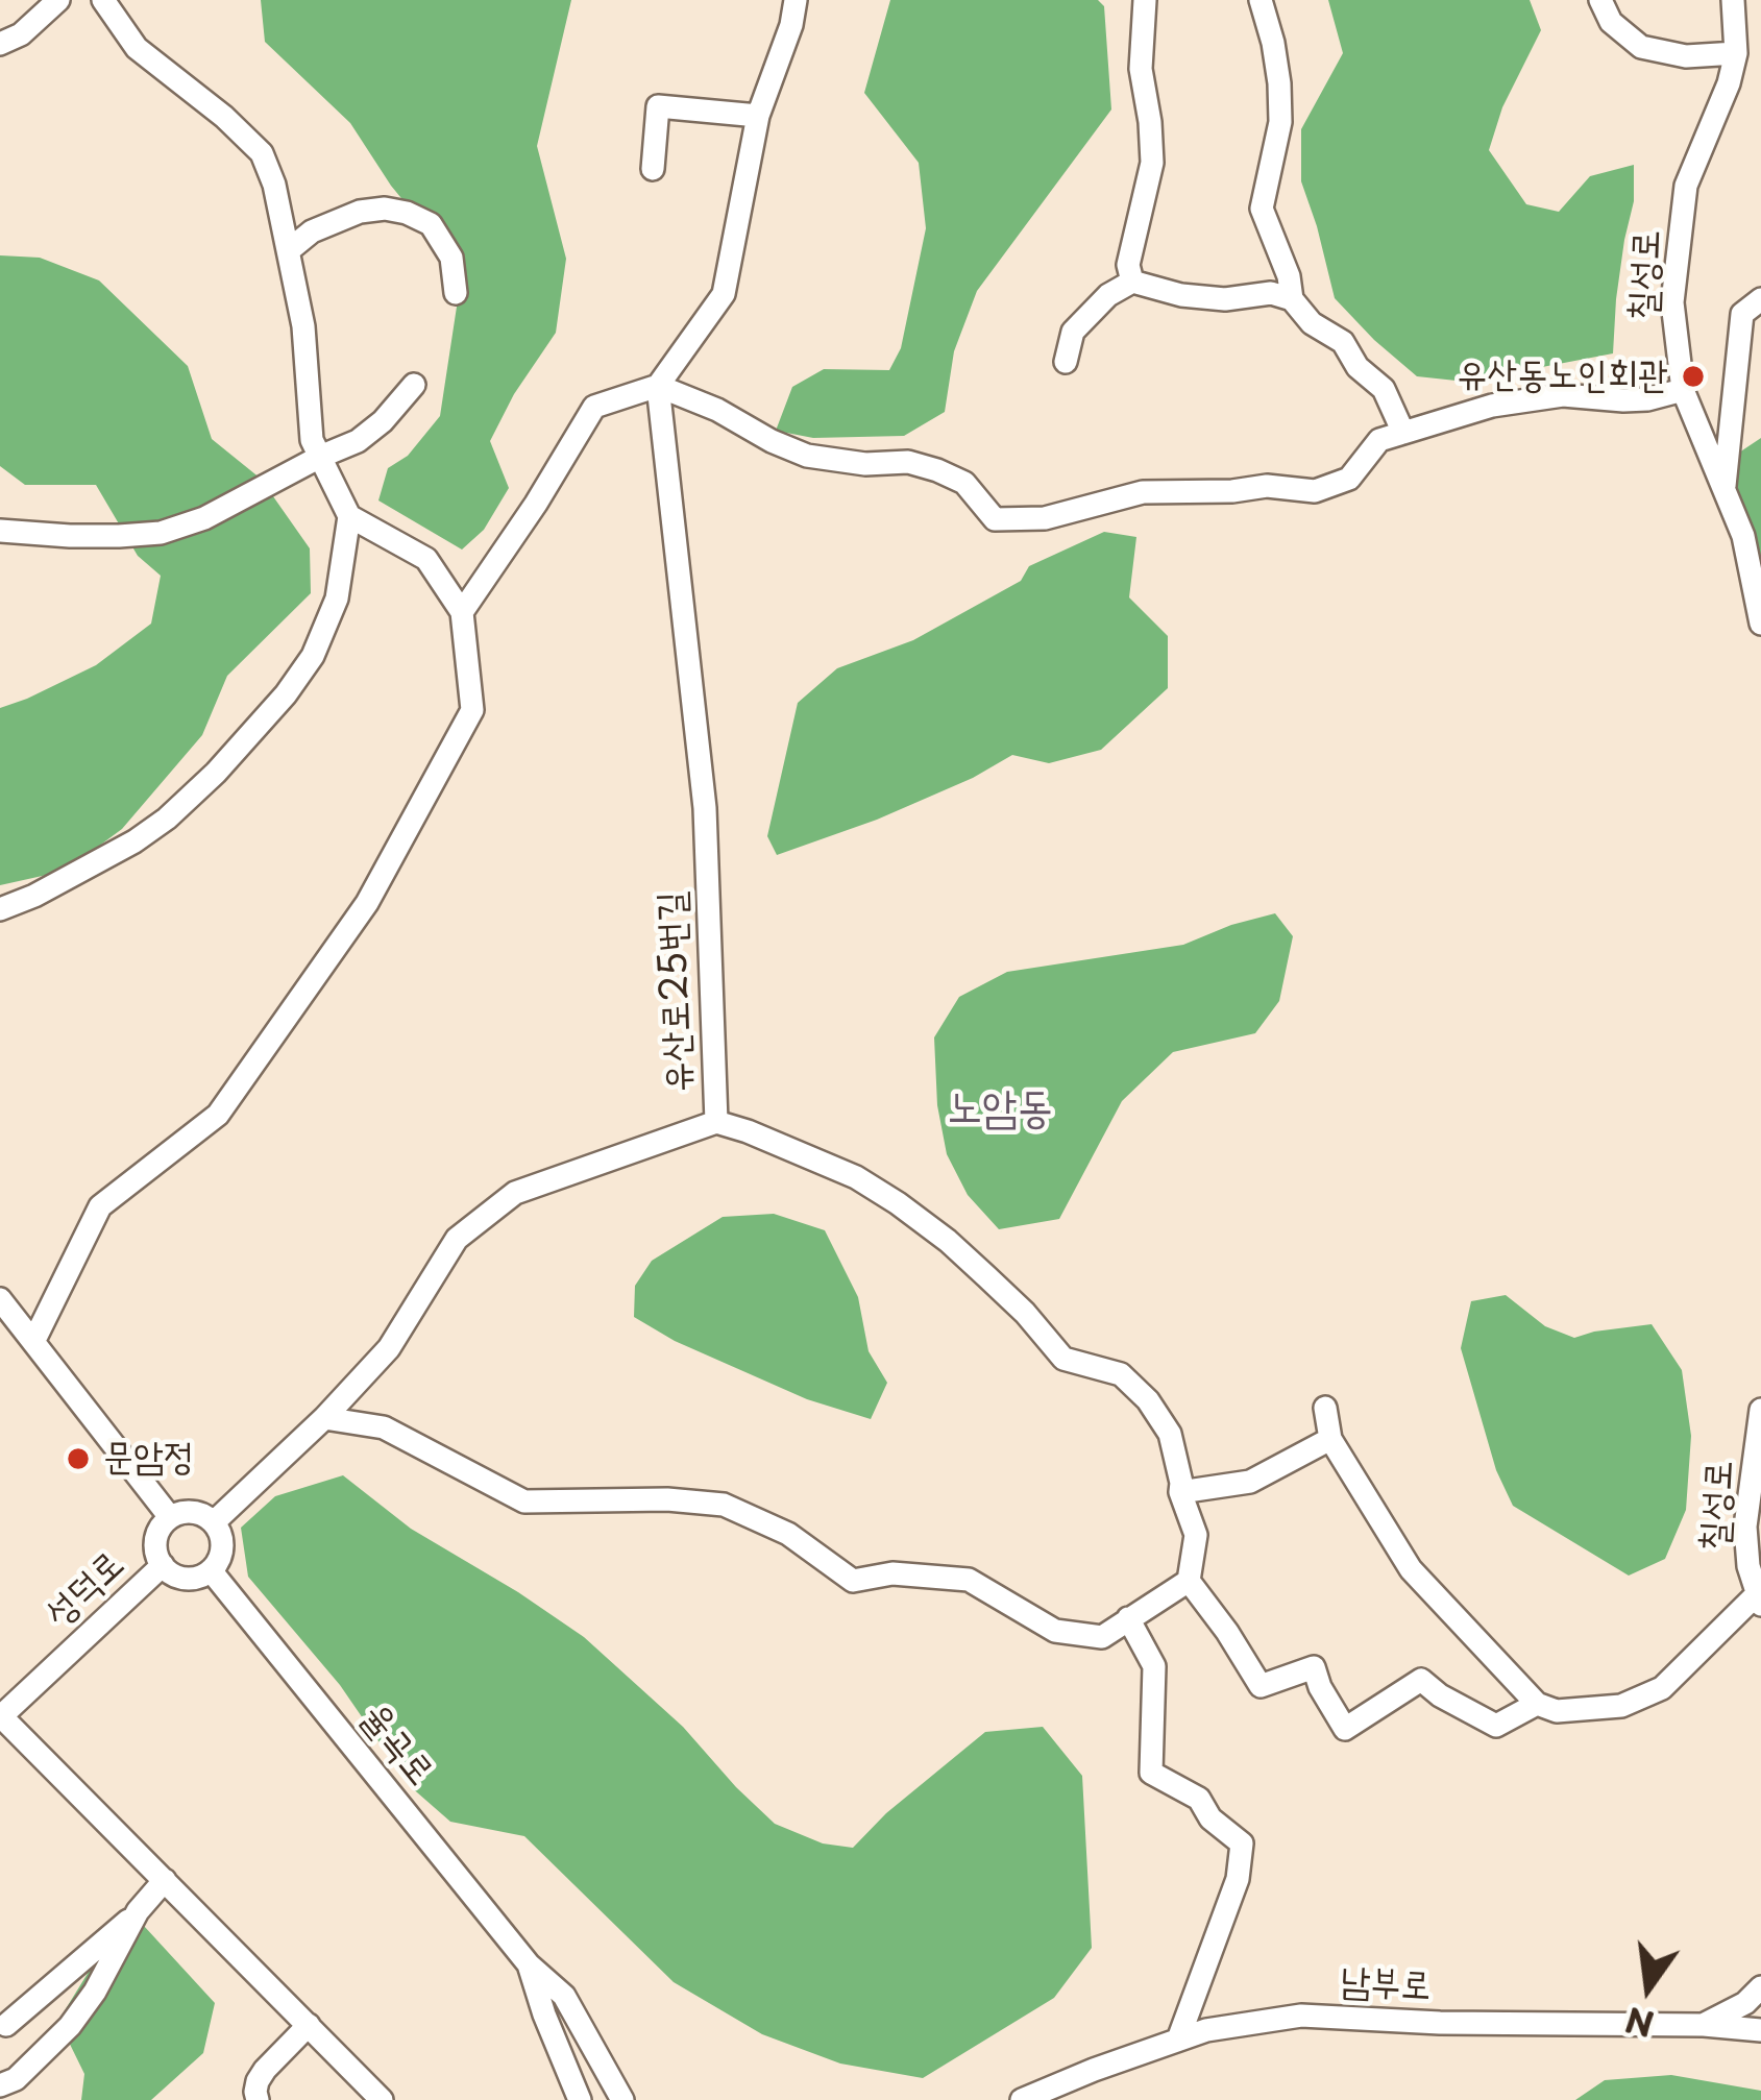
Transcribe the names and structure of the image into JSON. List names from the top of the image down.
{
  "streets": {
    "street": [
      "칠성로",
      "유산로25번길",
      "성덕로",
      "율곡로",
      "남부로"
    ]
  },
  "crossings": [
    ["성덕로", "율곡로"]
  ],
  "districts": ["노암동"],
  "places": ["유산동노인회관", "문암정"],
  "north": "bottom"
}
